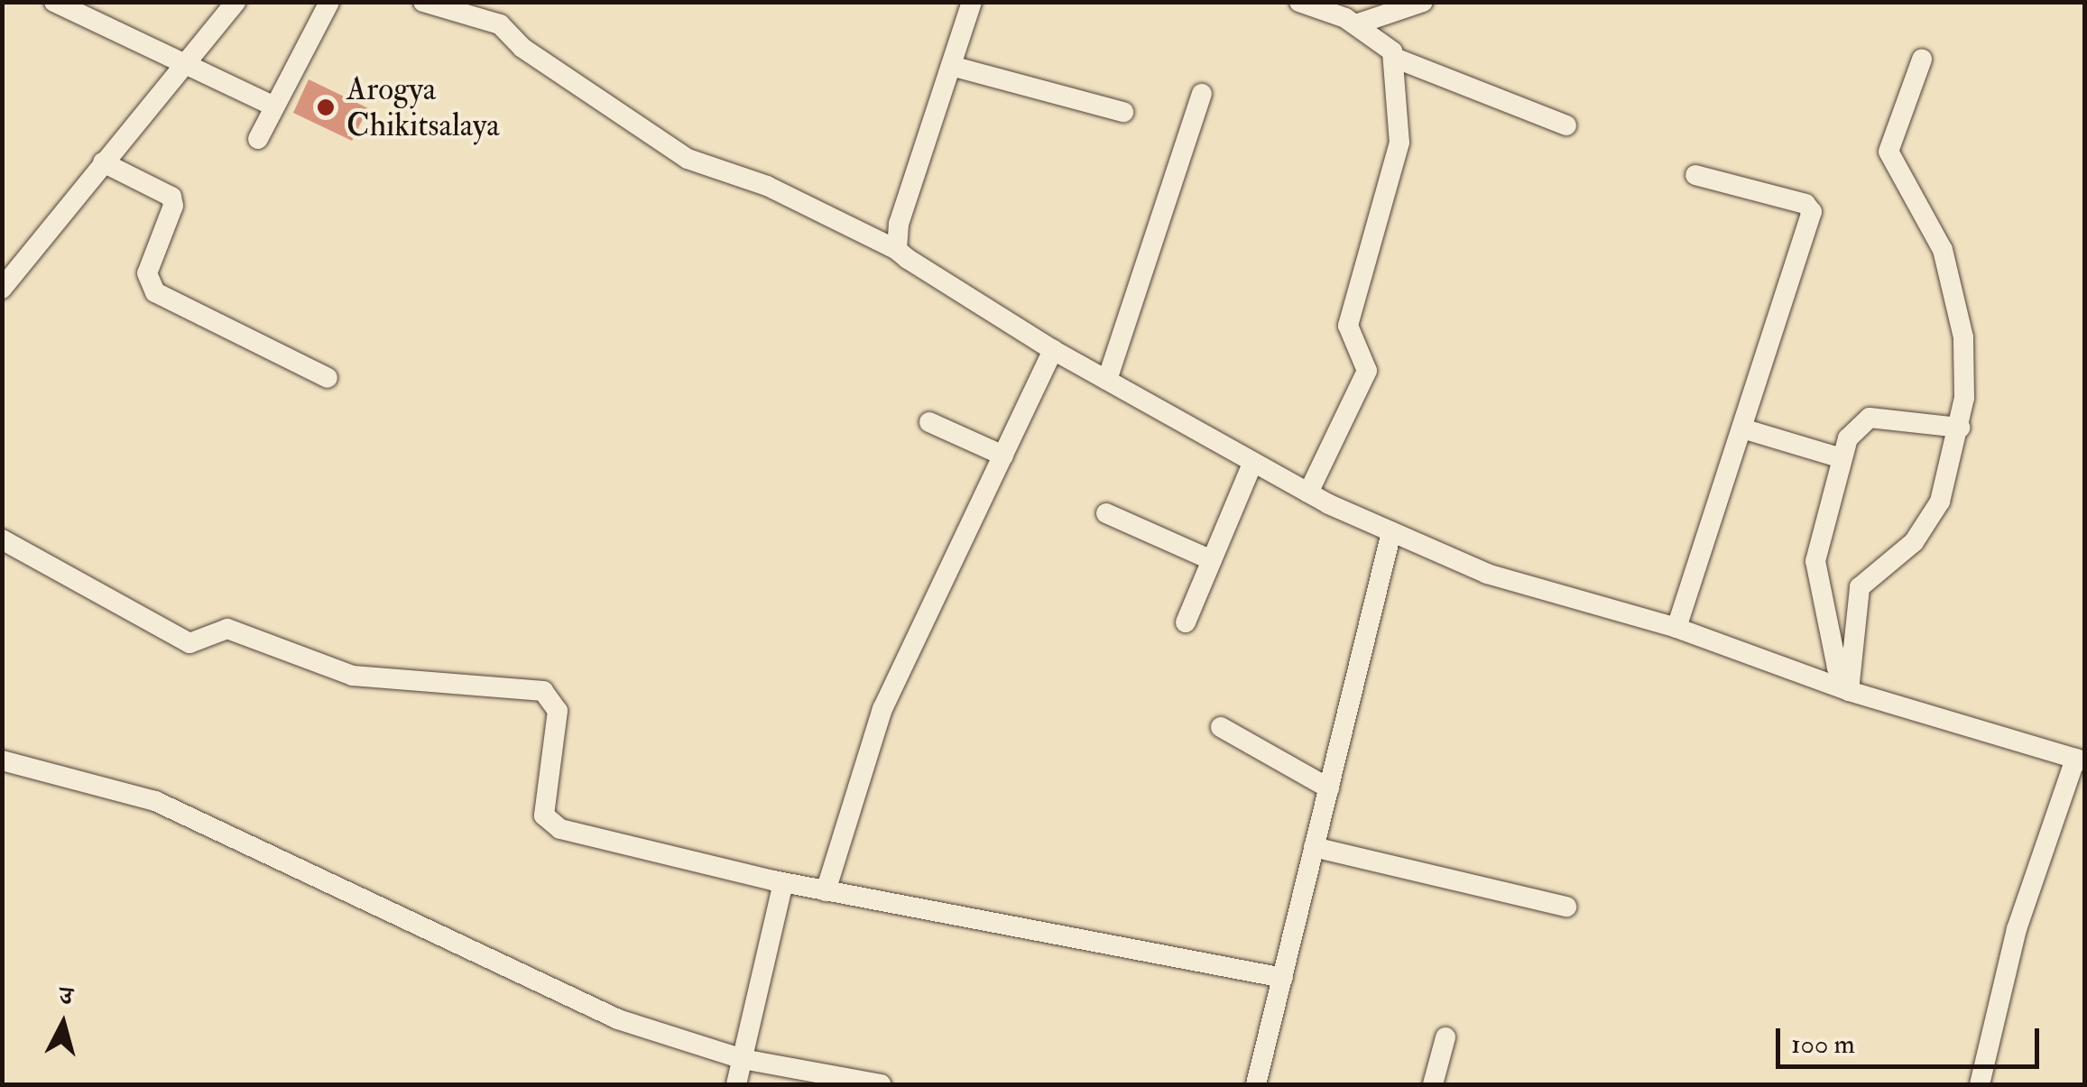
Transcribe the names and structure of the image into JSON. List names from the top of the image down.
{
  "places": ["Arogya Chikitsalaya"],
  "scale_bar": "100 m",
  "north": "top"
}
